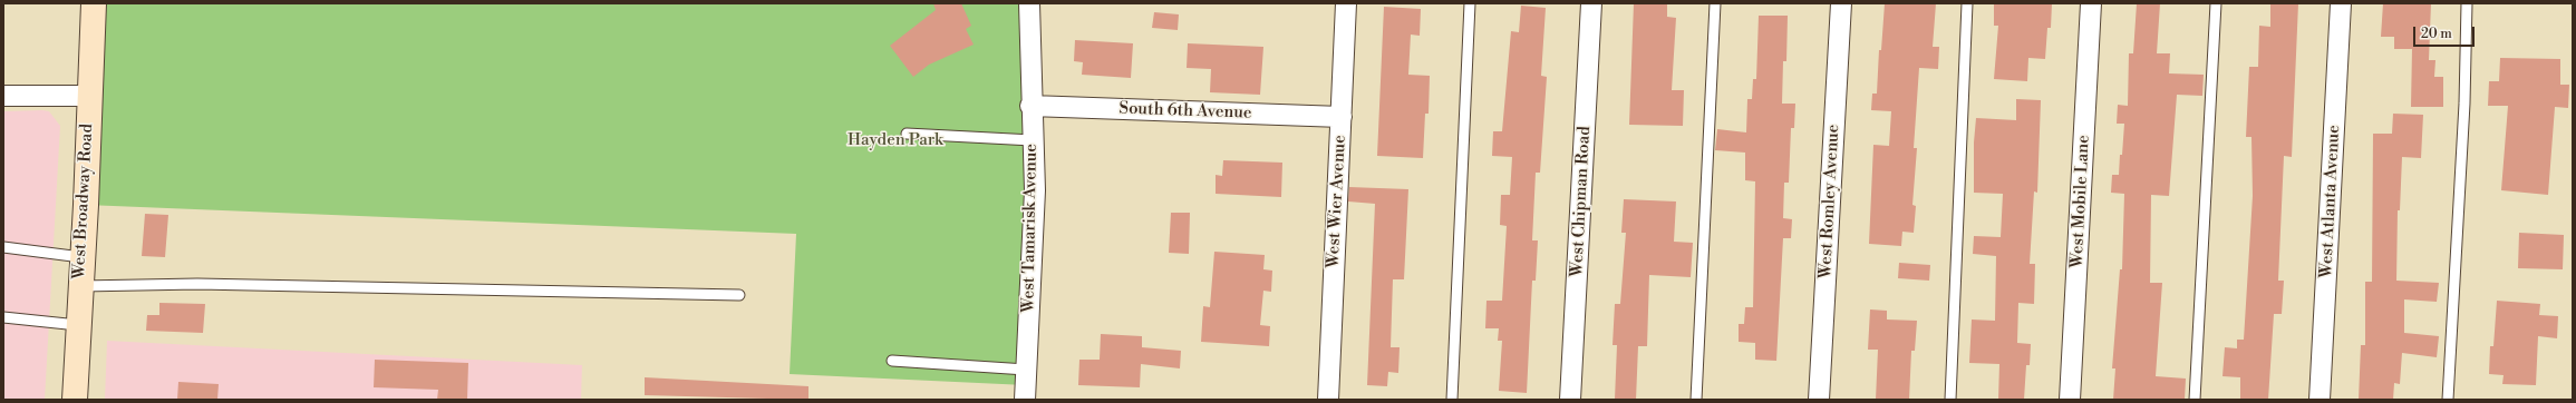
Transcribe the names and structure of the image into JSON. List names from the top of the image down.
{
  "streets": {
    "main road": ["West Broadway Road"],
    "street": [
      "South 6th Avenue",
      "West Wier Avenue",
      "West Chipman Road",
      "West Romley Avenue",
      "West Mobile Lane",
      "West Atlanta Avenue",
      "West Tamarisk Avenue"
    ]
  },
  "crossings": [
    ["South 6th Avenue", "West Wier Avenue"],
    ["South 6th Avenue", "West Tamarisk Avenue"]
  ],
  "parks": ["Hayden Park"],
  "scale_bar": "20 m"
}
